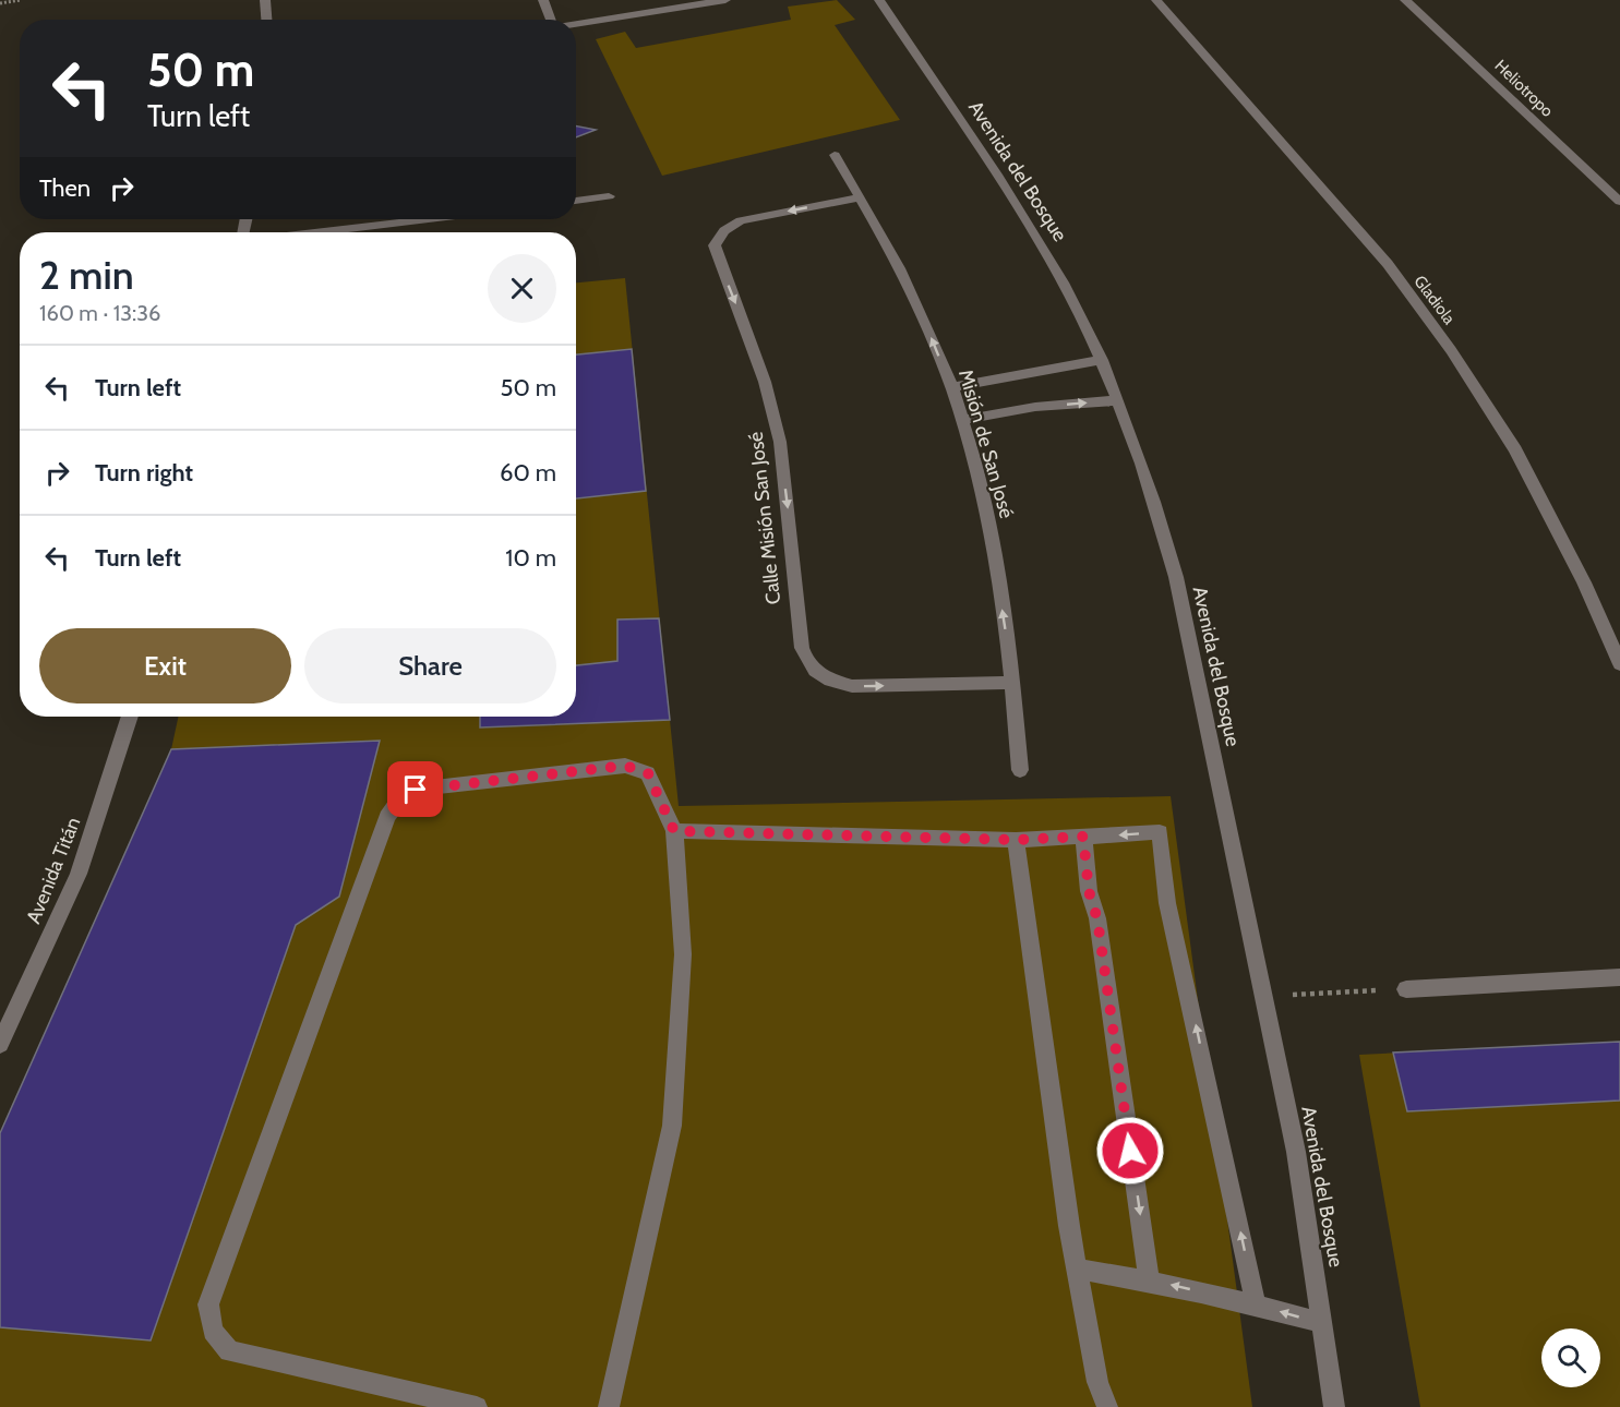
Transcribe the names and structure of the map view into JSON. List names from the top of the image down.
{
  "streets": {
    "street": [
      "Heliotropo",
      "Avenida del Bosque",
      "Gladiola",
      "Misión de San José",
      "Calle Misión San José",
      "Avenida Titán"
    ]
  },
  "crossings": [
    ["Misión de San José", "Calle Misión San José"]
  ],
  "one_way": ["Misión de San José"],
  "page": {
    "turn": ["50 m", "Turn left"],
    "then": "Then",
    "heading": ["2 min", "160 m · 13:36"],
    "list": [
      {
        "name": "Turn left",
        "value": "50 m"
      },
      {
        "name": "Turn right",
        "value": "60 m"
      },
      {
        "name": "Turn left",
        "value": "10 m"
      }
    ],
    "buttons": ["Exit", "Share"]
  }
}
